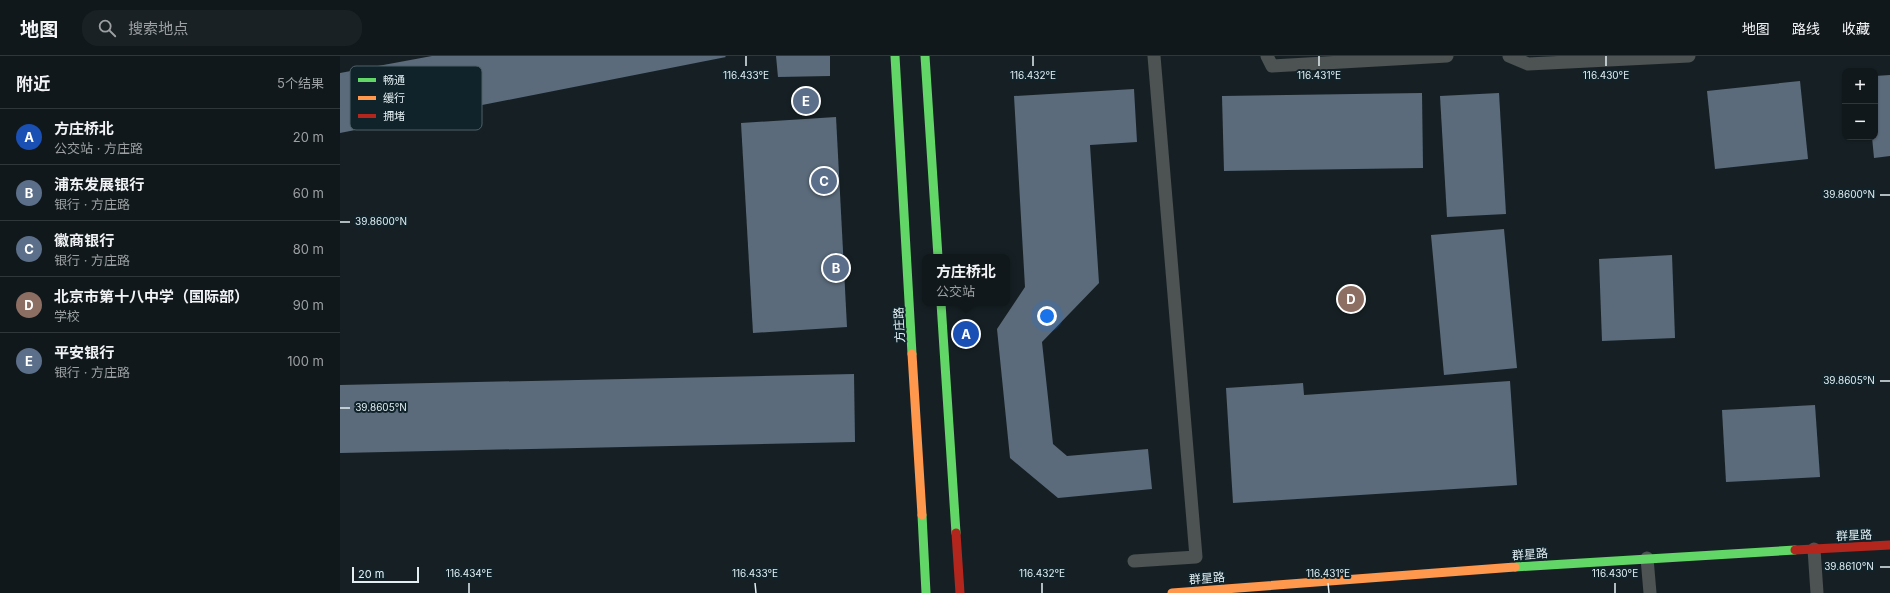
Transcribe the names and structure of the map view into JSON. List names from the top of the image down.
{
  "streets": {
    "main road": ["方庄路", "群星路"]
  },
  "legend": ["畅通", "缓行", "拥堵"],
  "scale_bar": "20 m",
  "page": {
    "header": "地图",
    "search": "搜索地点",
    "nav": ["地图", "路线", "收藏"],
    "heading": ["附近", "5个结果"],
    "map_buttons": ["+", "−"],
    "pins": [
      "E",
      "C",
      "B",
      "D",
      "A"
    ],
    "list": [
      {
        "mark": "A",
        "name": "方庄桥北",
        "note": "公交站 · 方庄路",
        "value": "20 m"
      },
      {
        "mark": "B",
        "name": "浦东发展银行",
        "note": "银行 · 方庄路",
        "value": "60 m"
      },
      {
        "mark": "C",
        "name": "徽商银行",
        "note": "银行 · 方庄路",
        "value": "80 m"
      },
      {
        "mark": "D",
        "name": "北京市第十八中学（国际部）",
        "note": "学校",
        "value": "90 m"
      },
      {
        "mark": "E",
        "name": "平安银行",
        "note": "银行 · 方庄路",
        "value": "100 m"
      }
    ],
    "popup": ["方庄桥北", "公交站"],
    "scale": "20 m"
  },
  "coordinates": [
    "116.433°E",
    "116.432°E",
    "116.431°E",
    "116.430°E",
    "39.8600°N",
    "39.8605°N",
    "39.8610°N",
    "116.434°E"
  ]
}
